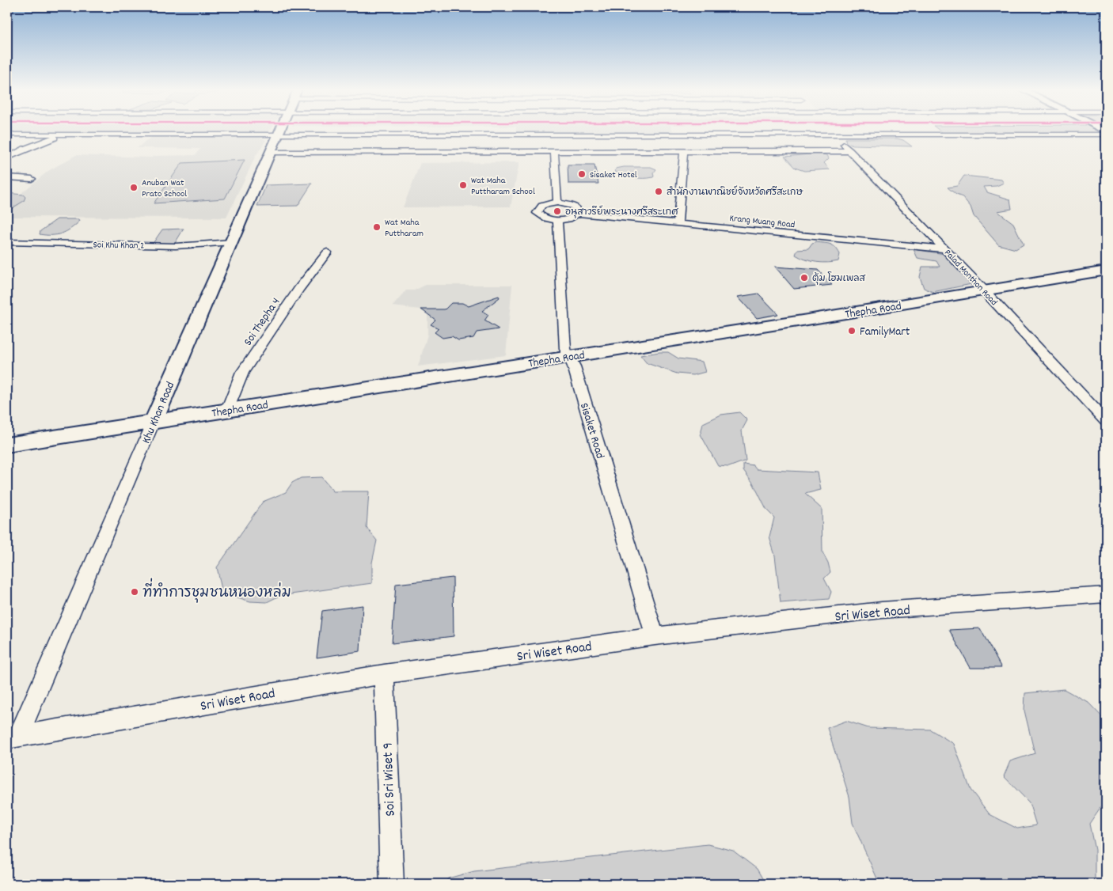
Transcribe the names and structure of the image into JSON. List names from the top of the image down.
{
  "streets": {
    "main road": ["Thepha Road", "Khu Khan Road"],
    "street": [
      "Krang Muang Road",
      "Soi Khu Khan 2",
      "Palad Monthon Road",
      "Soi Thepha 4",
      "Sisaket Road",
      "Sri Wiset Road",
      "Soi Sri Wiset 9"
    ]
  },
  "crossings": [
    ["Krang Muang Road", "Palad Monthon Road"],
    ["Soi Khu Khan 2", "Khu Khan Road"],
    ["Palad Monthon Road", "Thepha Road"],
    ["Thepha Road", "Soi Thepha 4"],
    ["Thepha Road", "Khu Khan Road"],
    ["Thepha Road", "Sisaket Road"],
    ["Khu Khan Road", "Sri Wiset Road"],
    ["Sisaket Road", "Sri Wiset Road"],
    ["Sri Wiset Road", "Soi Sri Wiset 9"]
  ],
  "places": [
    "Sisaket Hotel",
    "Wat Maha Puttharam School",
    "Anuban Wat Prato School",
    "สำนักงานพาณิชย์จังหวัดศรีสะเกษ",
    "อนุสาวรีย์พระนางศรีสระเกศ",
    "Wat Maha Puttharam",
    "ตุ้ม โฮมเพลส",
    "FamilyMart",
    "ที่ทำการชุมชนหนองหล่ม"
  ]
}
